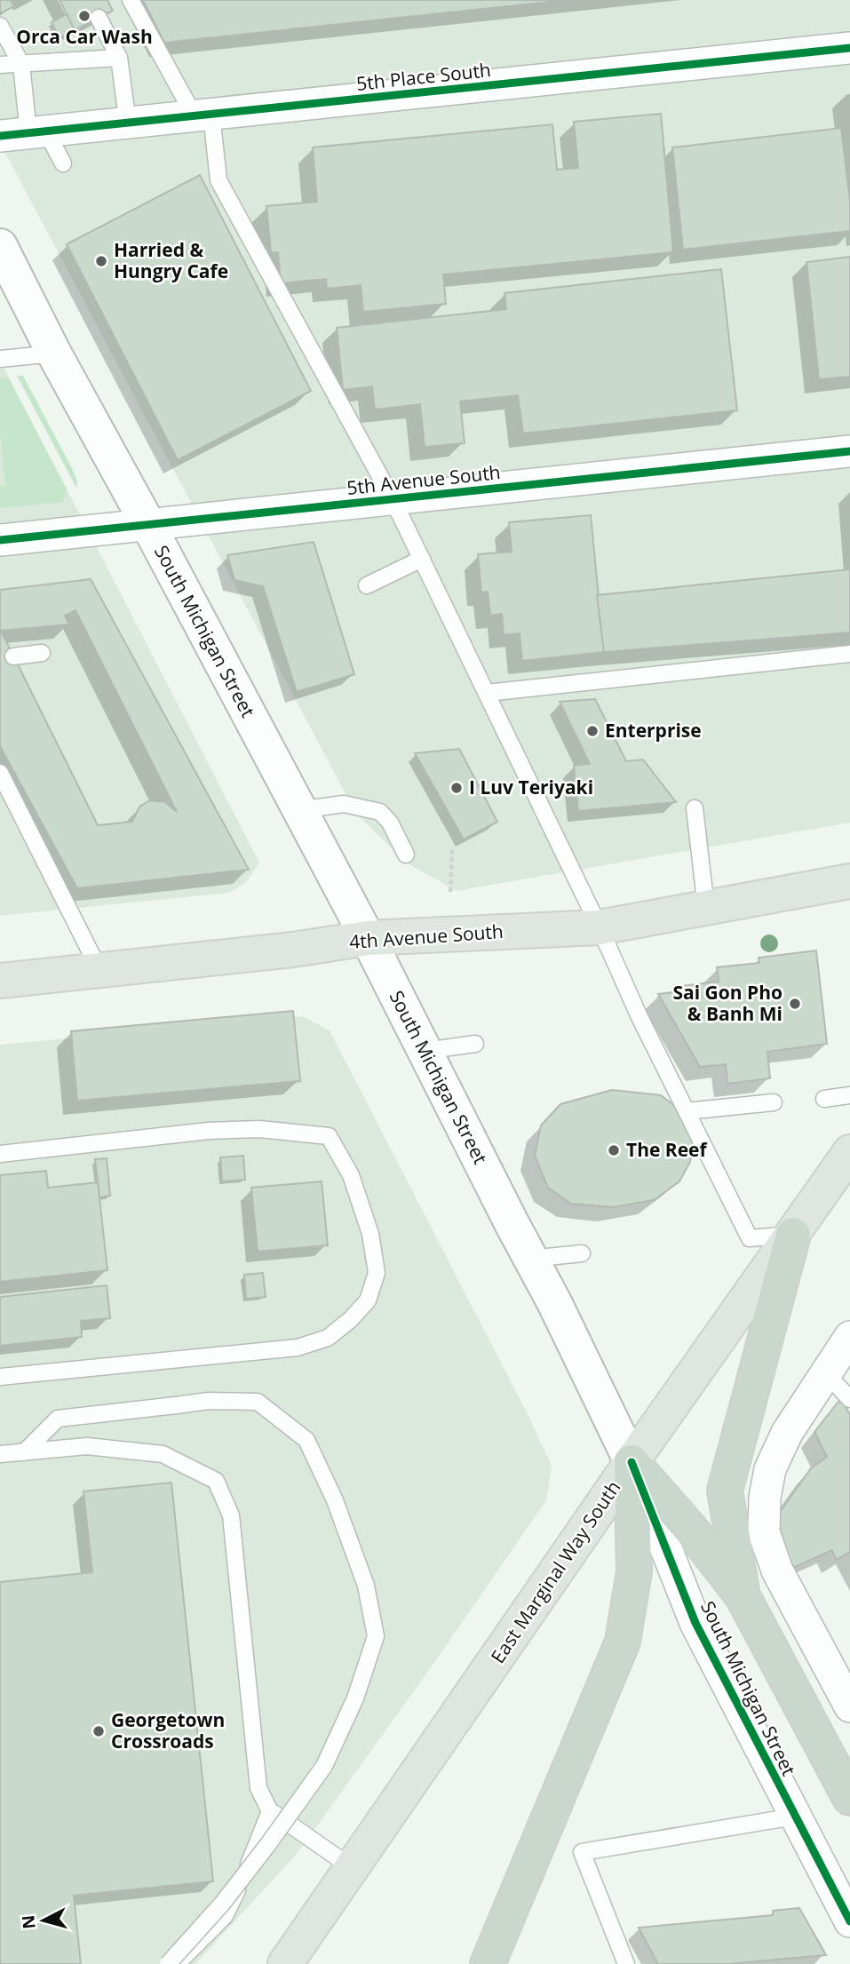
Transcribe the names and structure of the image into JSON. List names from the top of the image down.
{
  "streets": {
    "main road": ["South Michigan Street", "4th Avenue South", "East Marginal Way South"],
    "street": ["5th Place South", "5th Avenue South"]
  },
  "crossings": [
    ["5th Avenue South", "South Michigan Street"],
    ["South Michigan Street", "4th Avenue South"],
    ["South Michigan Street", "East Marginal Way South"]
  ],
  "places": [
    "Orca Car Wash",
    "Harried & Hungry Cafe",
    "Enterprise",
    "I Luv Teriyaki",
    "Sai Gon Pho & Banh Mi",
    "The Reef",
    "Georgetown Crossroads"
  ],
  "north": "left"
}
